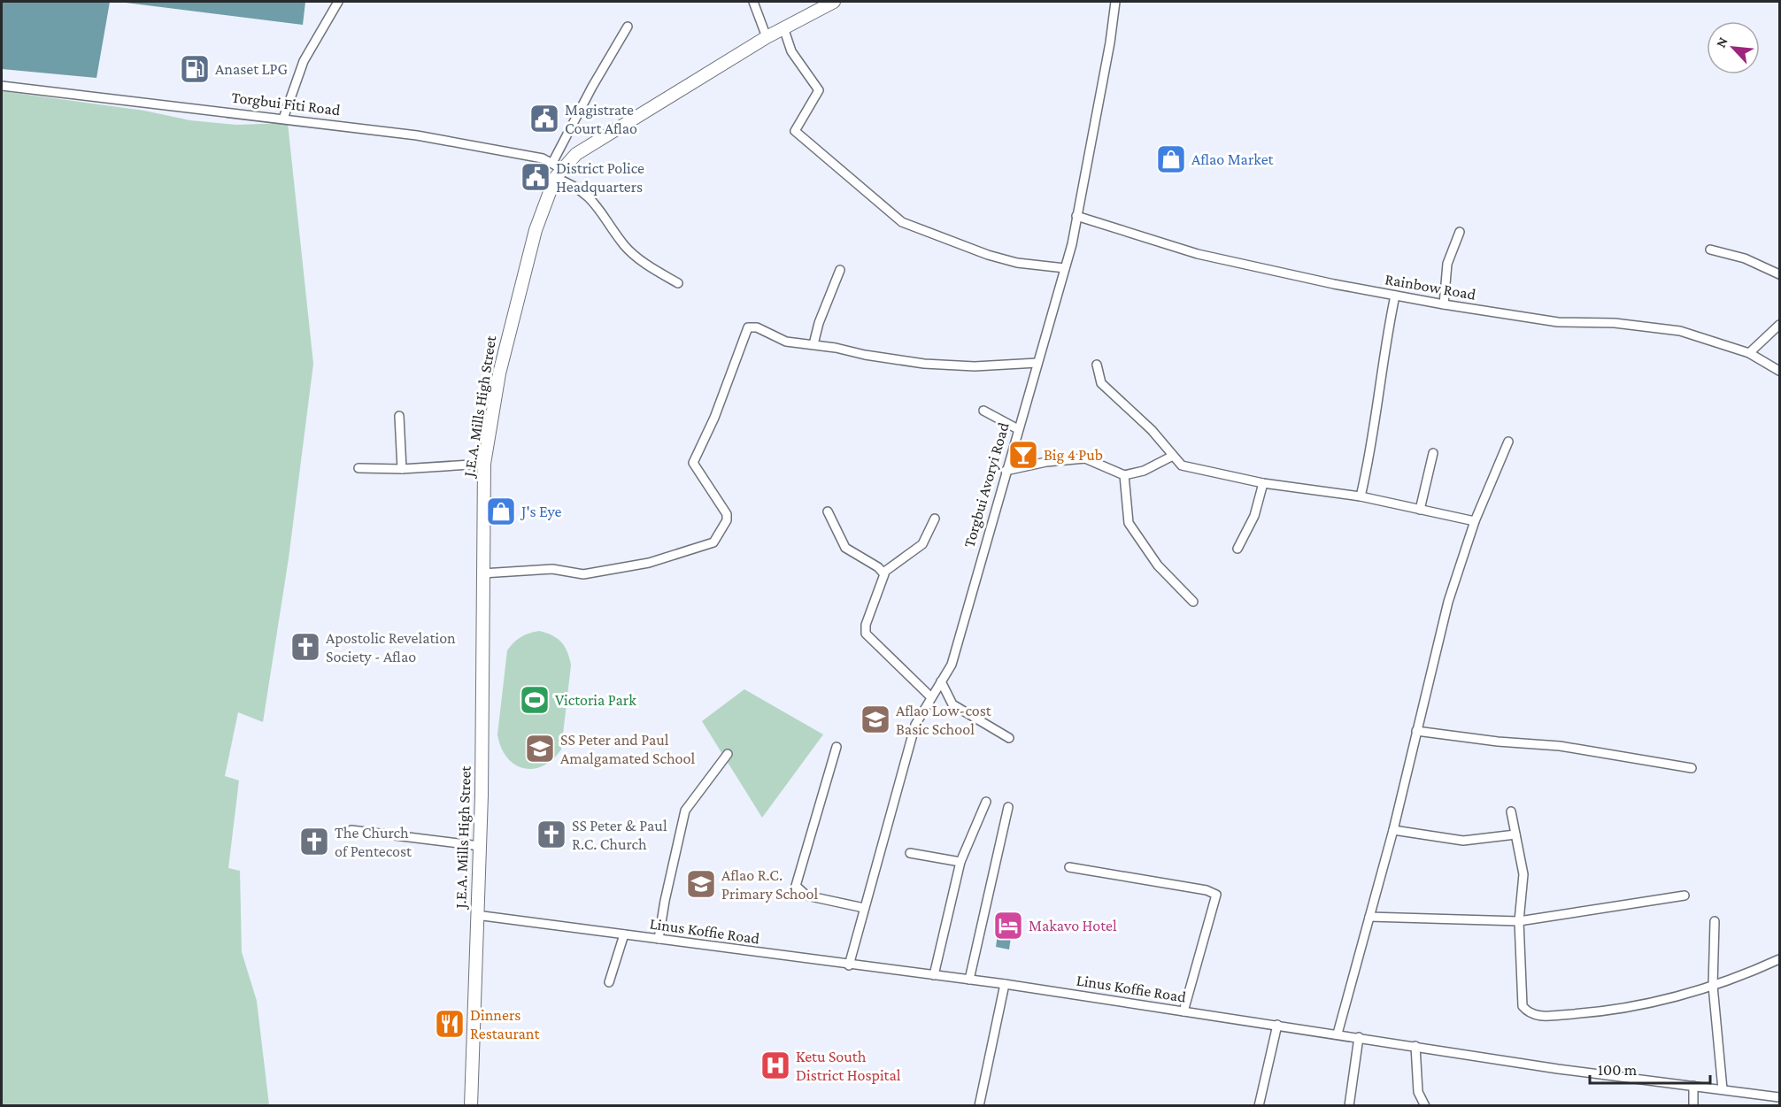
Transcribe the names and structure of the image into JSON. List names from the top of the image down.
{
  "streets": {
    "highway": ["J.E.A. Mills High Street"],
    "street": [
      "Torgbui Fiti Road",
      "Rainbow Road",
      "Torgbui Avoryi Road",
      "Linus Koffie Road"
    ]
  },
  "crossings": [
    ["Torgbui Fiti Road", "J.E.A. Mills High Street"],
    ["Rainbow Road", "Torgbui Avoryi Road"],
    ["J.E.A. Mills High Street", "Linus Koffie Road"],
    ["Torgbui Avoryi Road", "Linus Koffie Road"]
  ],
  "places": {
    "fuel station": ["Anaset LPG"],
    "public building": ["Magistrate Court Aflao", "District Police Headquarters"],
    "shop": ["Aflao Market", "J's Eye"],
    "bar": ["Big 4 Pub"],
    "church": ["Apostolic Revelation Society - Aflao", "SS Peter & Paul R.C. Church", "The Church of Pentecost"],
    "sports": ["Victoria Park"],
    "school or university": ["Aflao Low-cost Basic School", "SS Peter and Paul Amalgamated School", "Aflao R.C. Primary School"],
    "hotel": ["Makavo Hotel"],
    "restaurant": ["Dinners Restaurant"],
    "hospital": ["Ketu South District Hospital"]
  },
  "scale_bar": "100 m",
  "north": "top left"
}
